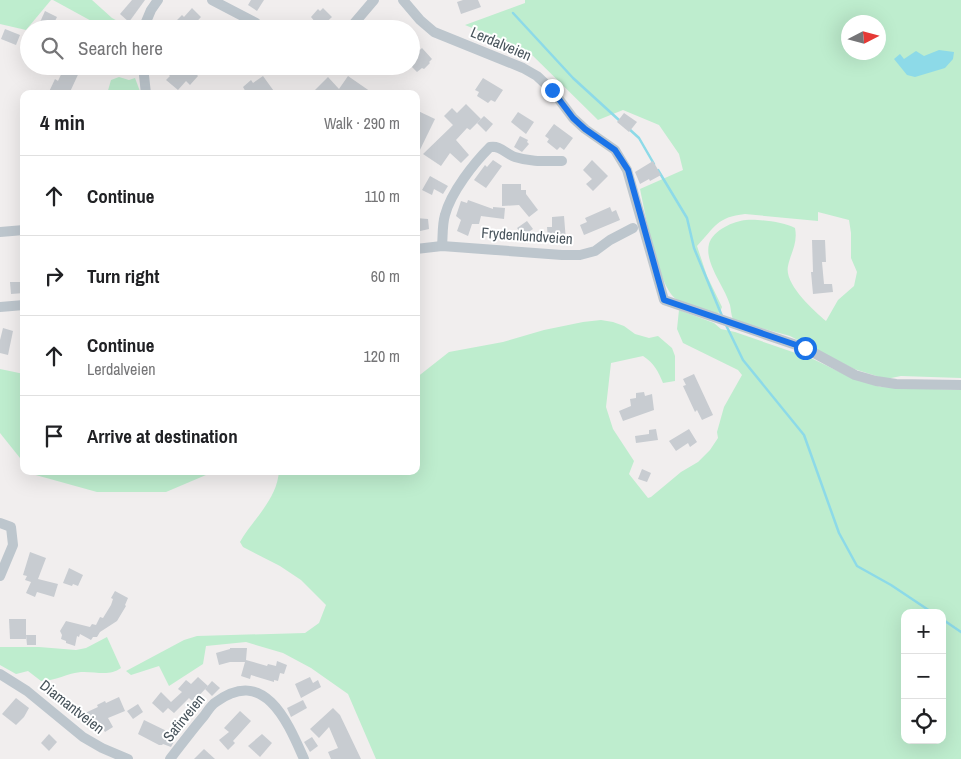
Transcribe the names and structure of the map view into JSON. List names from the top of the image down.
{
  "streets": {
    "street": [
      "Lerdalveien",
      "Frydenlundveien",
      "Diamantveien",
      "Safirveien"
    ]
  },
  "north": "right",
  "page": {
    "search": "Search here",
    "heading": ["4 min", "Walk · 290 m"],
    "list": [
      ["Continue", "110 m"],
      ["Turn right", "60 m"],
      ["Continue", "Lerdalveien", "120 m"],
      "Arrive at destination"
    ],
    "map_buttons": ["+", "−"]
  }
}
